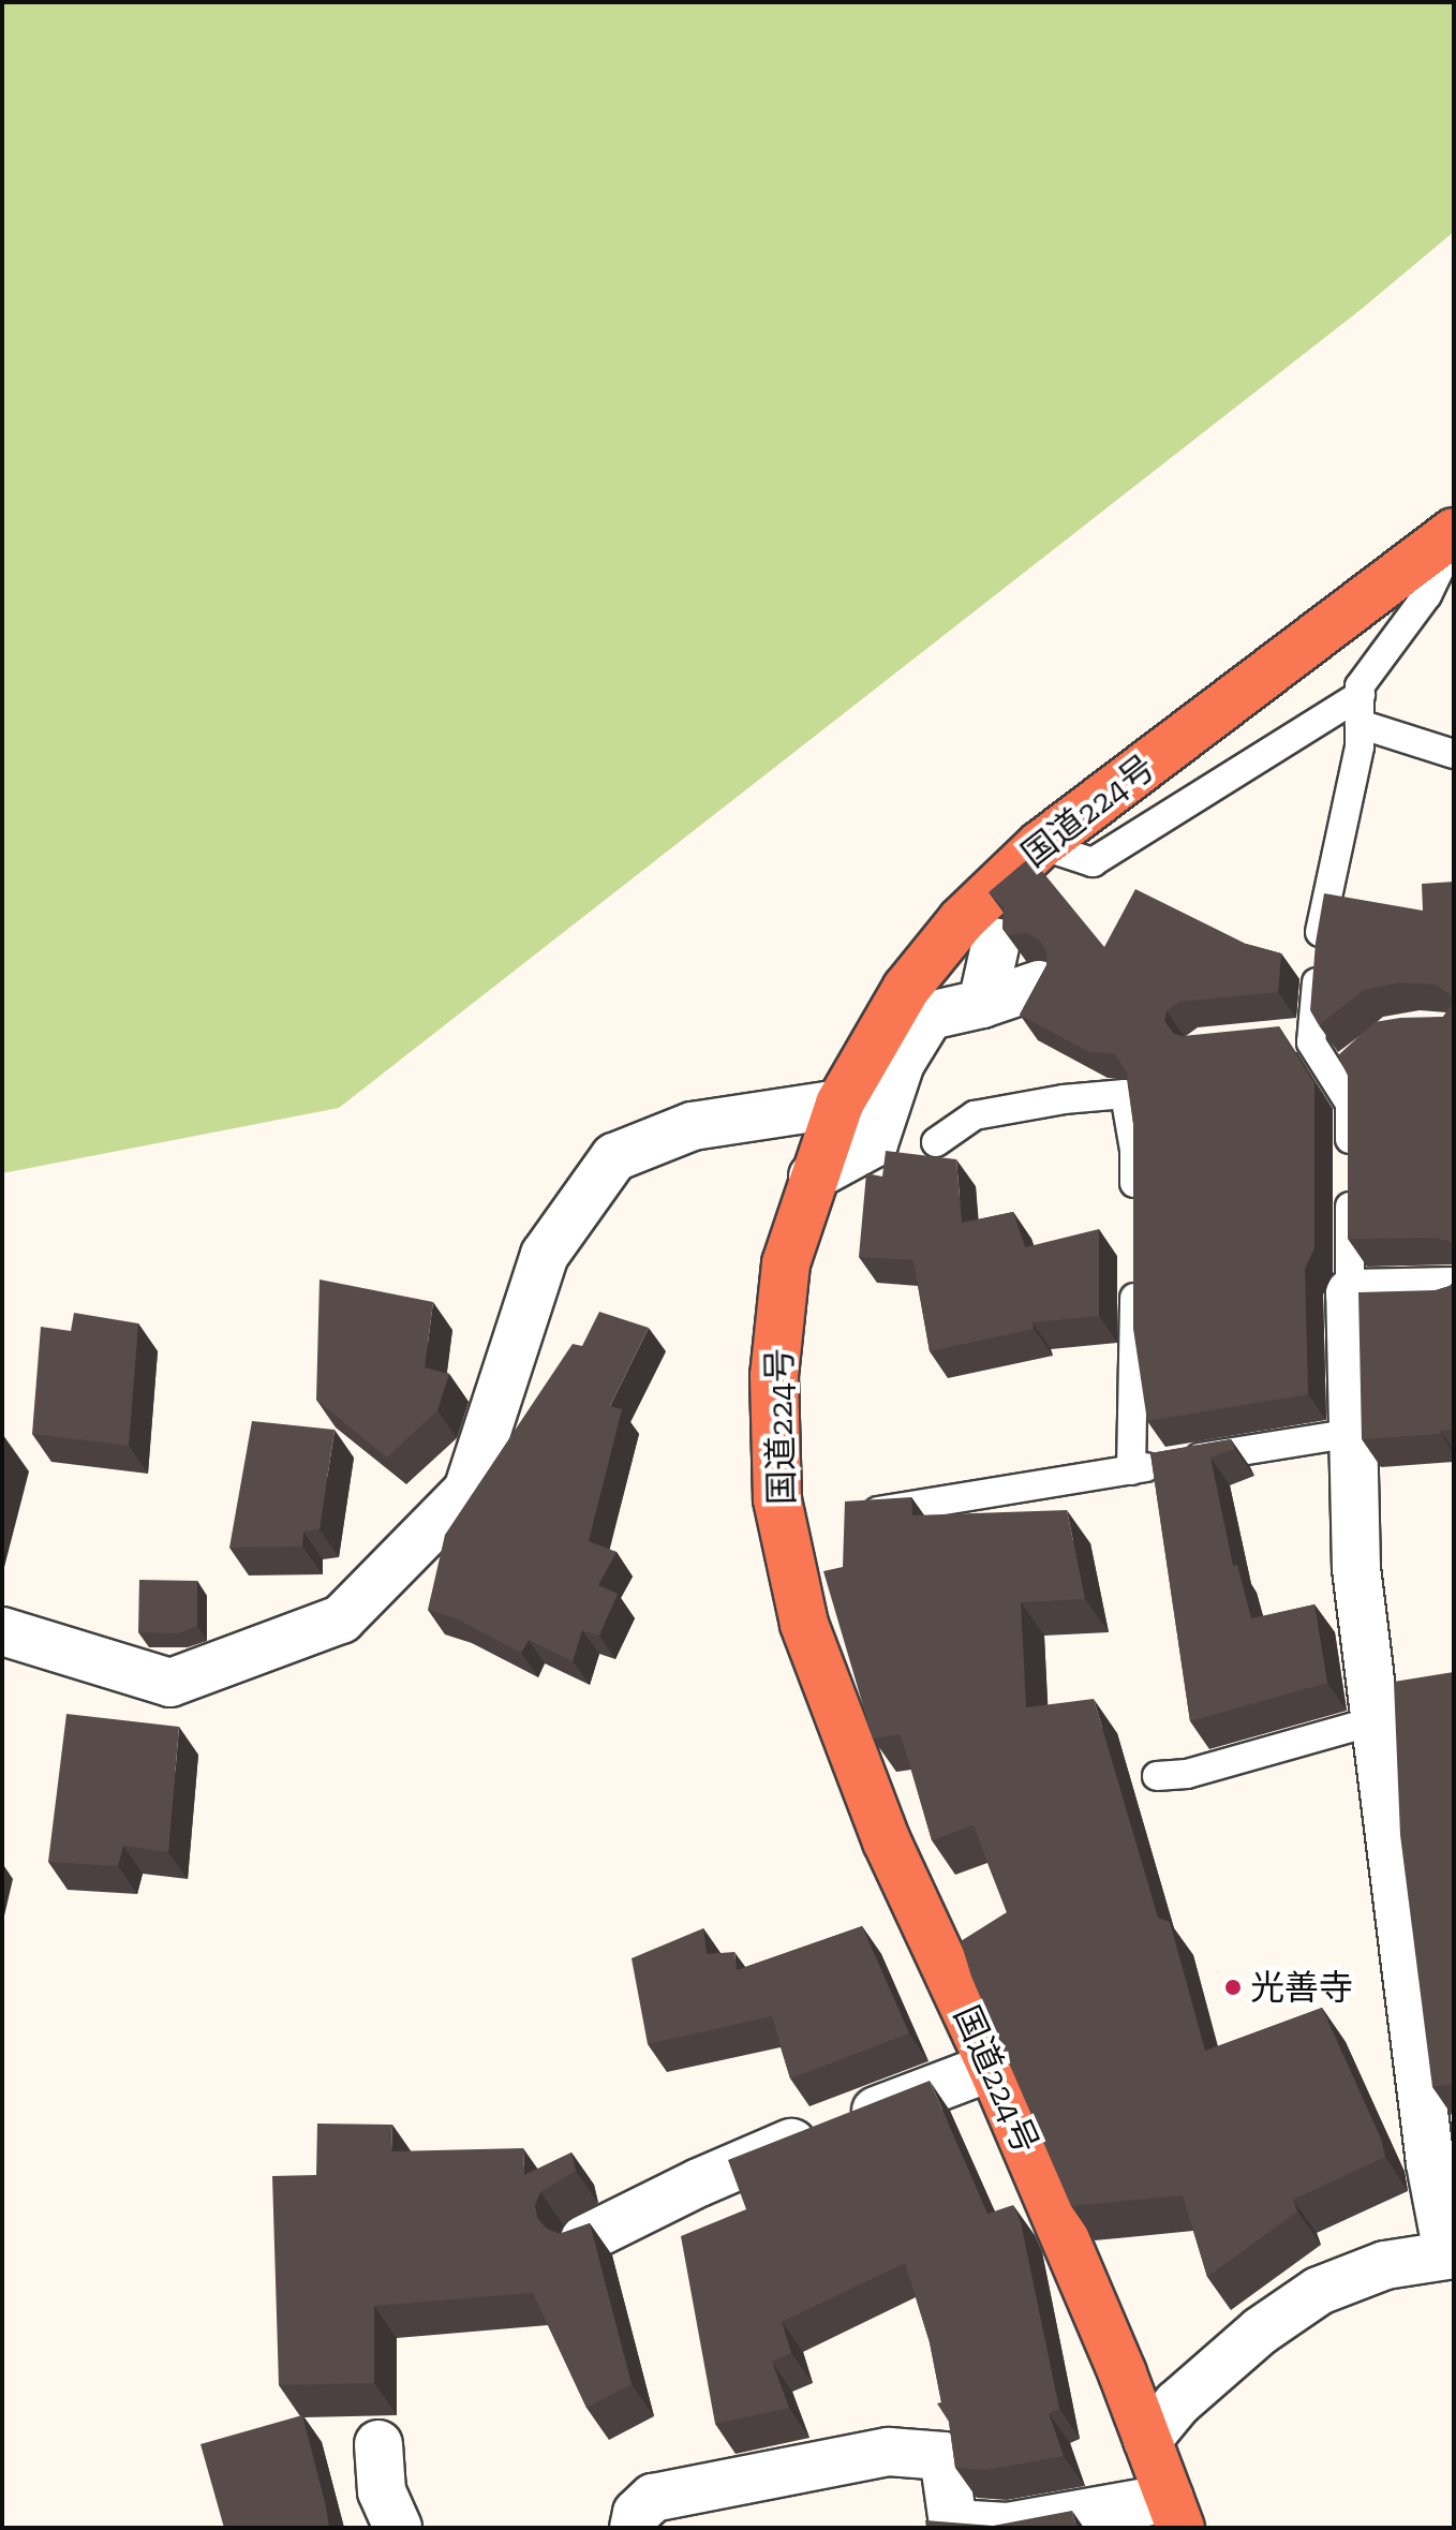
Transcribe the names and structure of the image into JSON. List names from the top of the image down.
{
  "streets": {
    "highway": ["国道224号"]
  },
  "places": ["光善寺"]
}
